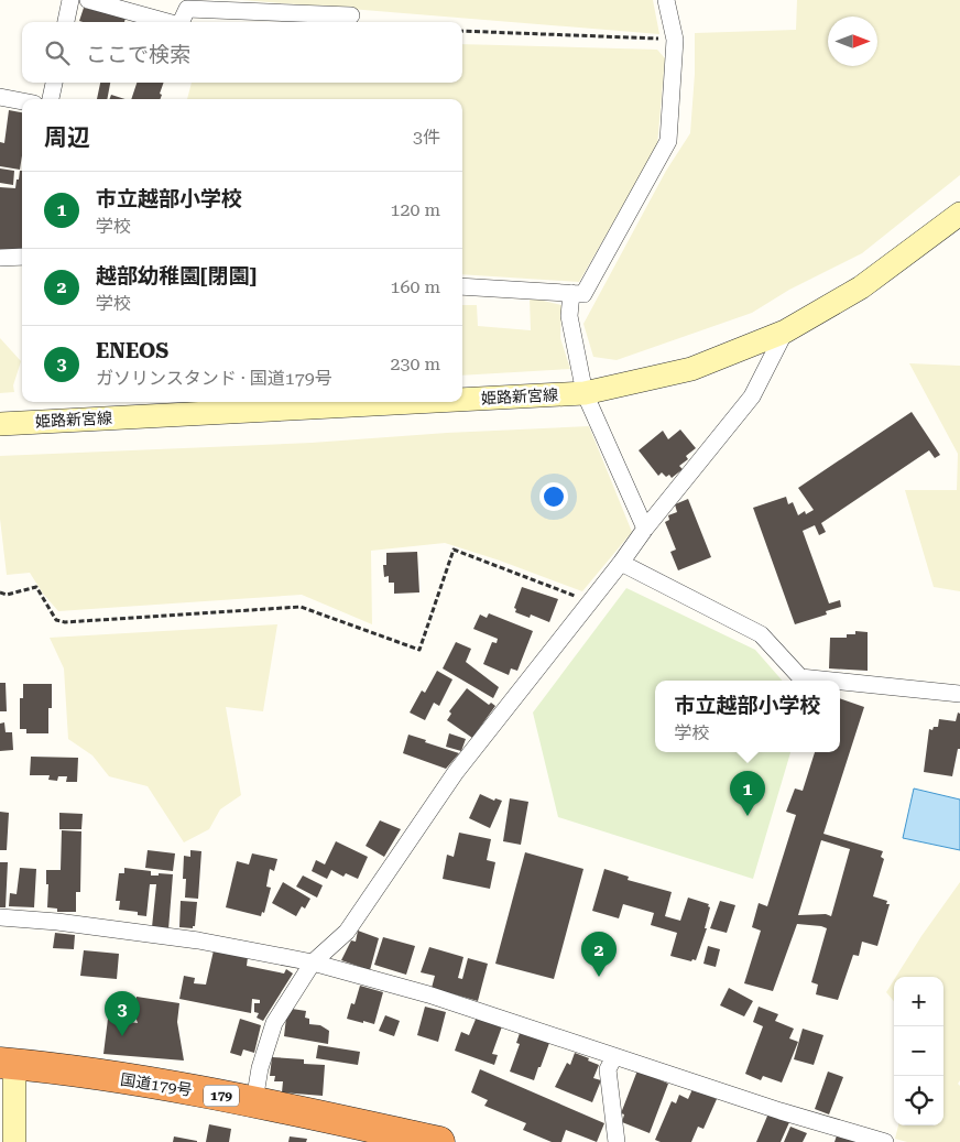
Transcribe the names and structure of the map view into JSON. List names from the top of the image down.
{
  "streets": {
    "highway": ["国道179号", "179"],
    "main road": ["姫路新宮線"]
  },
  "north": "right",
  "page": {
    "search": "ここで検索",
    "heading": ["周辺", "3件"],
    "list": [
      {
        "mark": "1",
        "name": "市立越部小学校",
        "note": "学校",
        "value": "120 m"
      },
      {
        "mark": "2",
        "name": "越部幼稚園[閉園]",
        "note": "学校",
        "value": "160 m"
      },
      {
        "mark": "3",
        "name": "ENEOS",
        "note": "ガソリンスタンド · 国道179号",
        "value": "230 m"
      }
    ],
    "popup": ["市立越部小学校", "学校"],
    "pins": ["1", "2", "3"],
    "map_buttons": ["+", "−"]
  }
}
